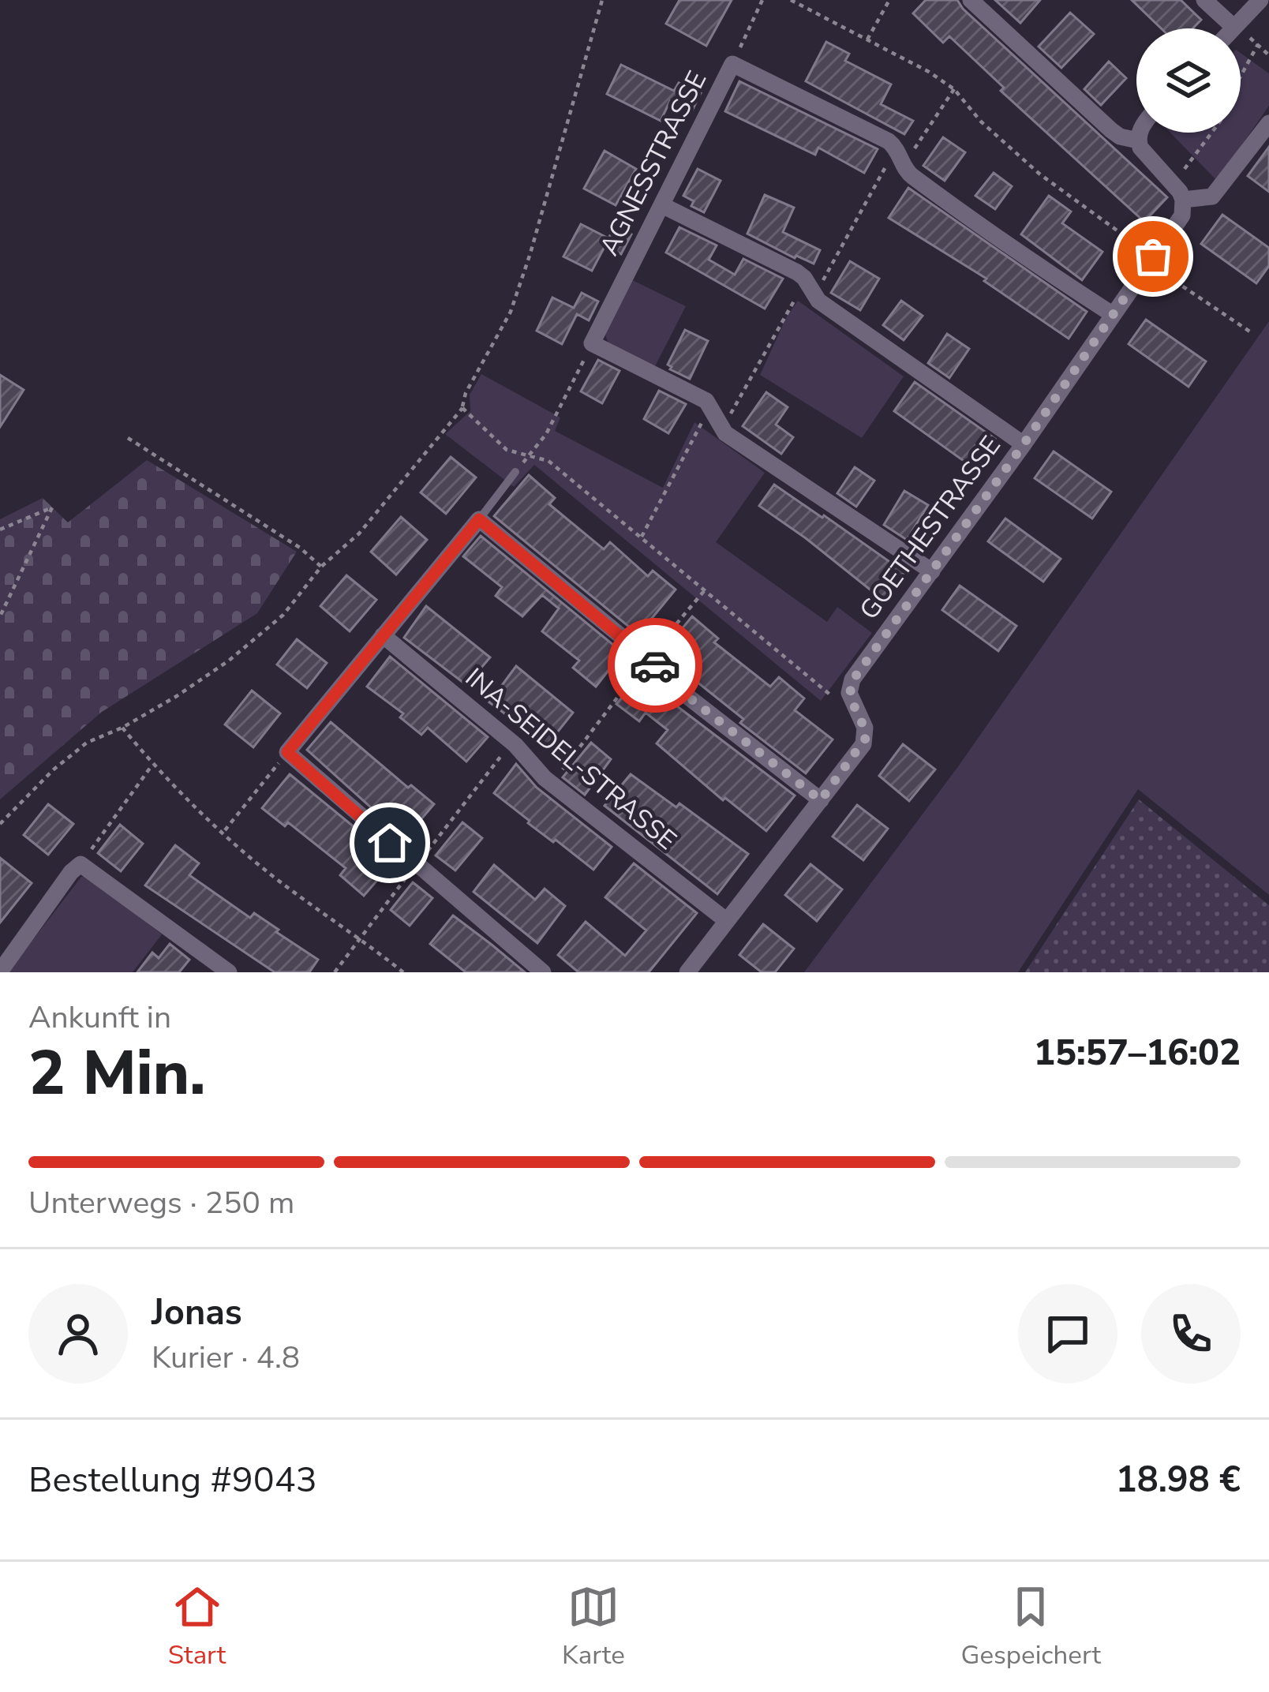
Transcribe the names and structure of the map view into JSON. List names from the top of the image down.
{
  "streets": {
    "street": ["AGNESSTRASSE", "GOETHESTRASSE", "INA-SEIDEL-STRASSE"]
  },
  "crossings": [
    ["AGNESSTRASSE", "GOETHESTRASSE"]
  ],
  "page": {
    "heading": ["2 Min.", "Ankunft in", "15:57–16:02"],
    "panel": [
      "Jonas",
      "Kurier · 4.8",
      "Bestellung #9043",
      "18.98 €"
    ],
    "bar": "Unterwegs · 250 m",
    "tabs": ["Start", "Karte", "Gespeichert"]
  }
}
